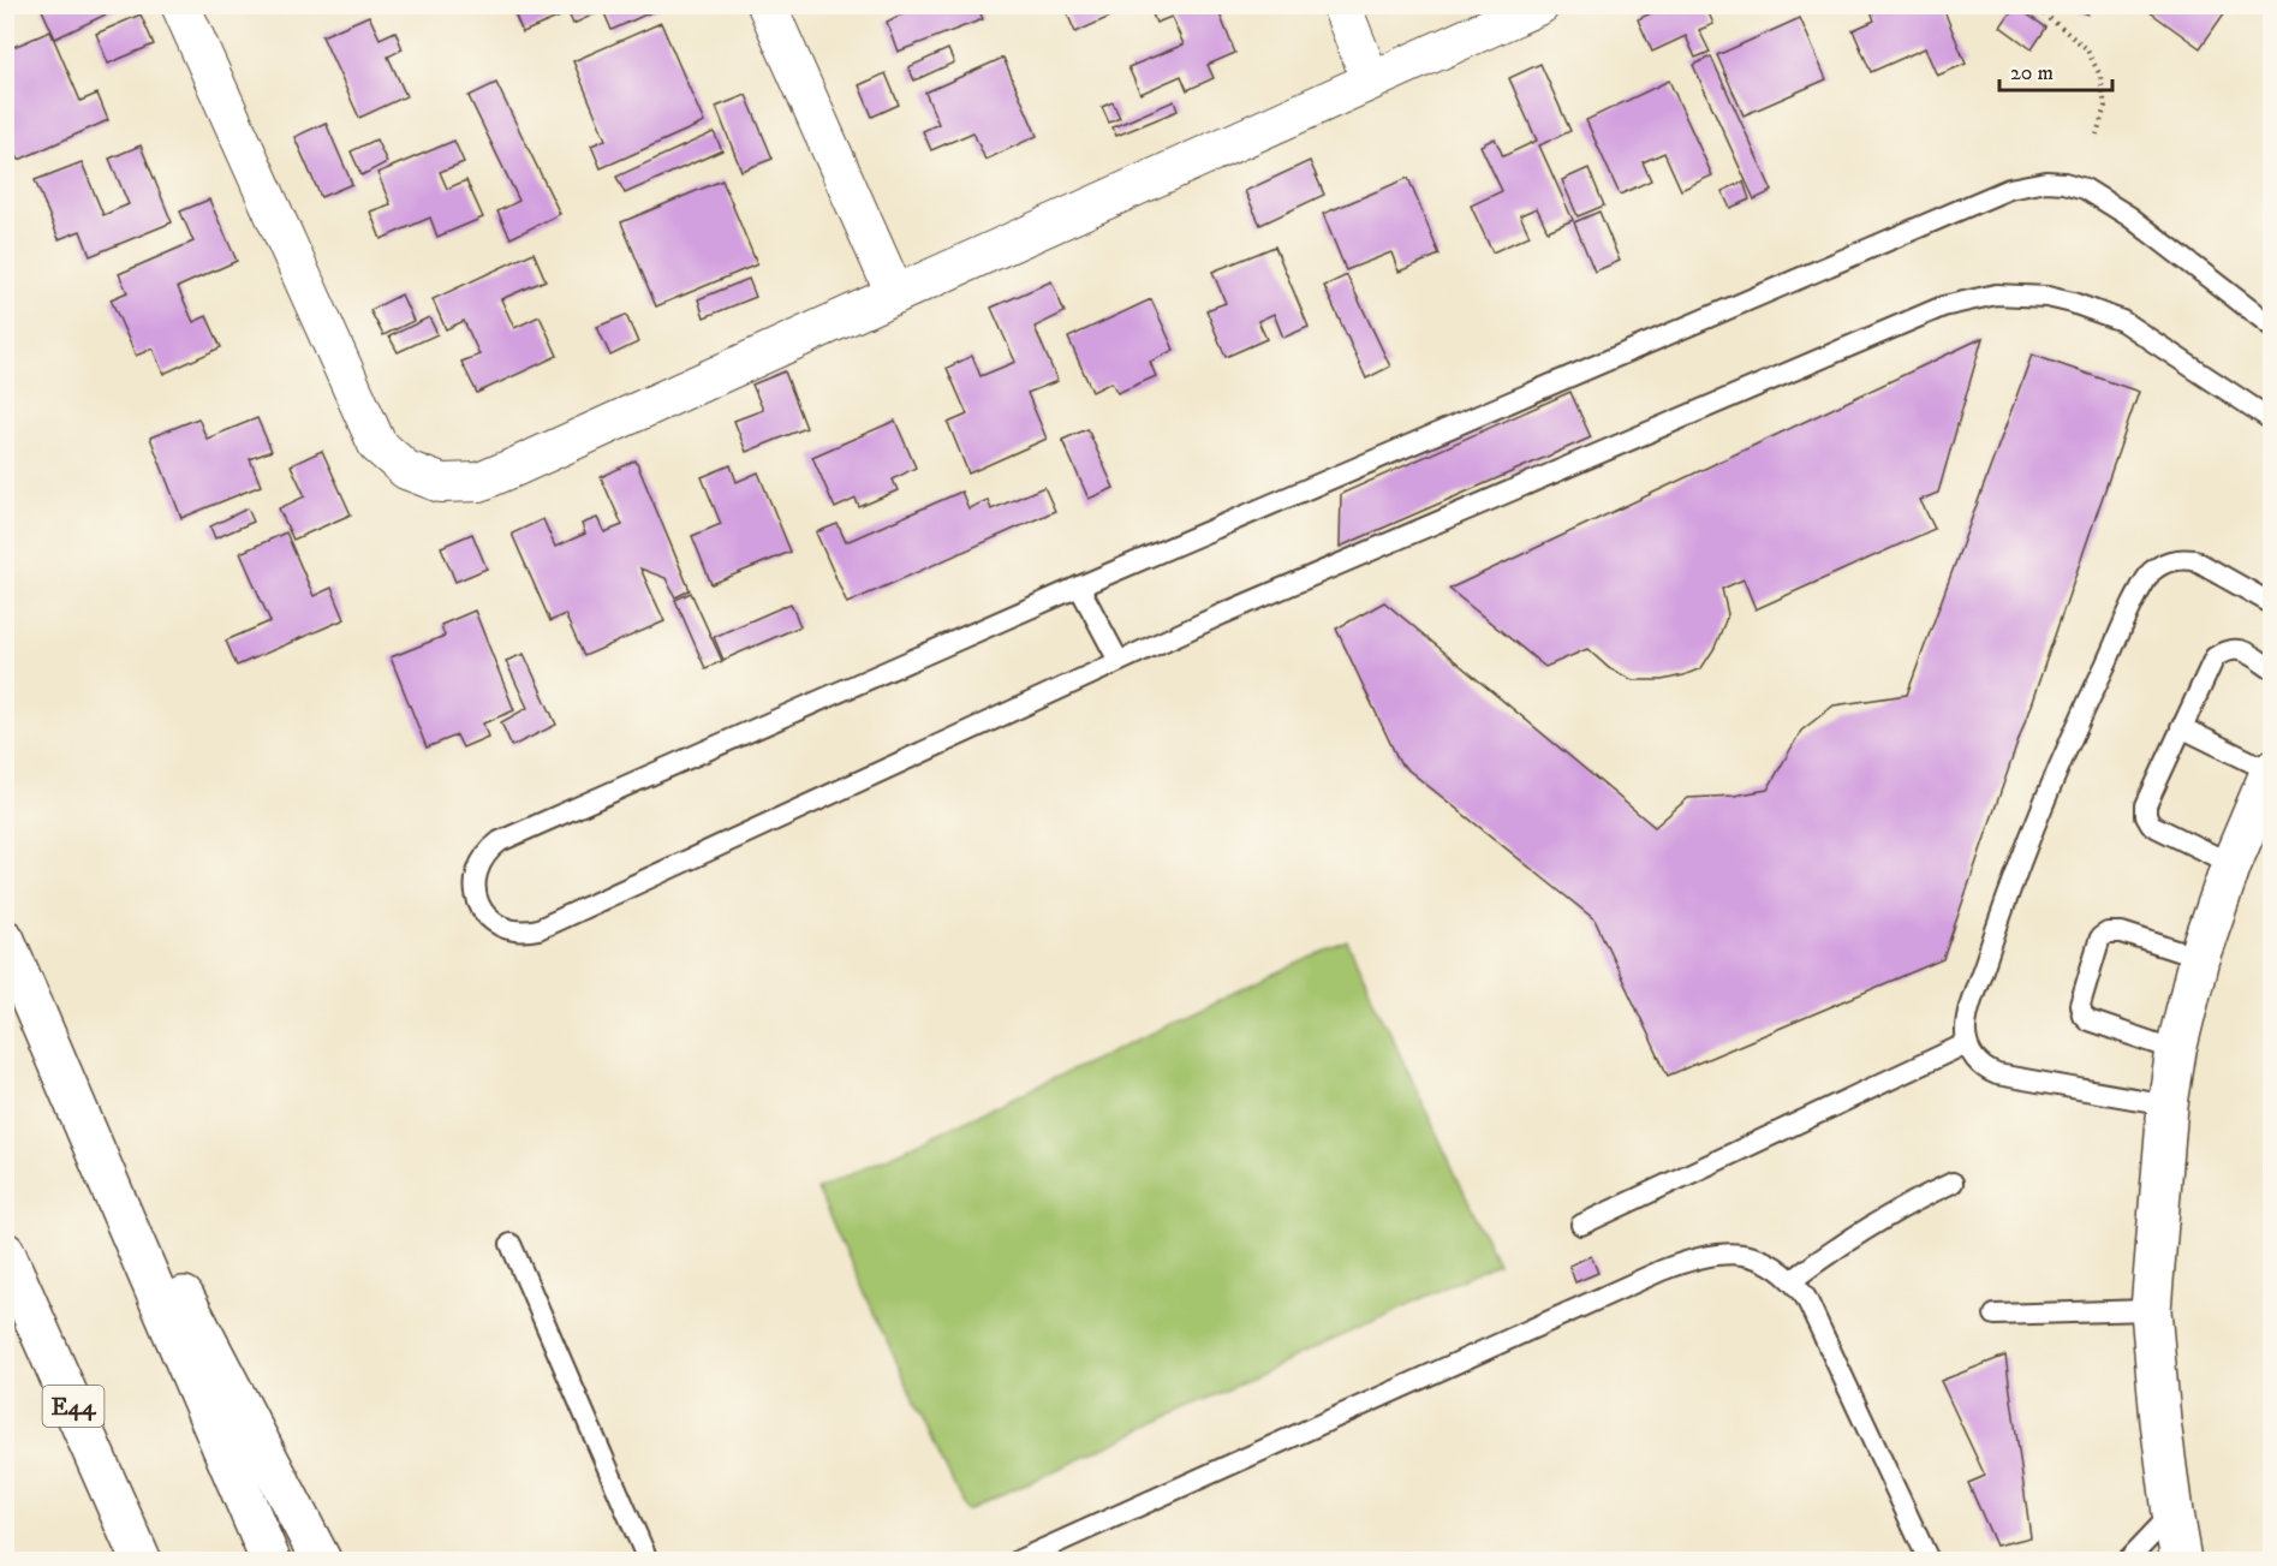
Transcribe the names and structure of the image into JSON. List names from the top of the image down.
{
  "streets": {
    "main road": ["E44"]
  },
  "scale_bar": "20 m"
}
